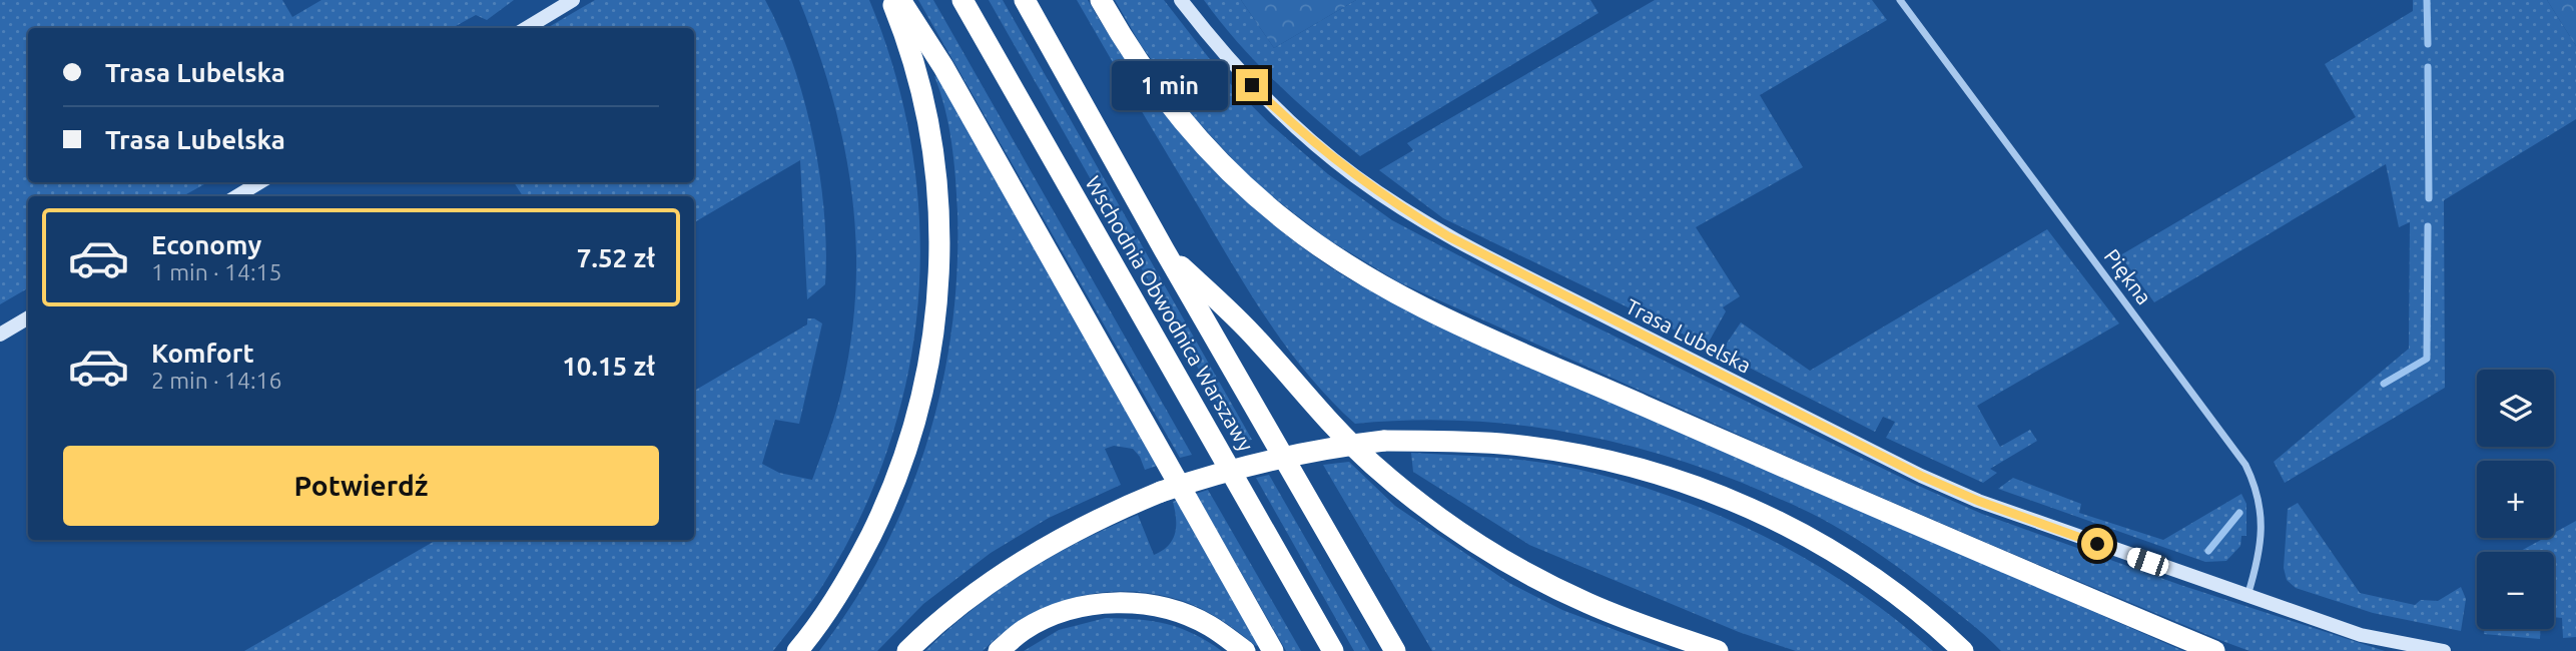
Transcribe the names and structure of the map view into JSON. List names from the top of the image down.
{
  "streets": {
    "highway": ["Wschodnia Obwodnica Warszawy"],
    "street": ["Piękna", "Trasa Lubelska"]
  },
  "crossings": [
    ["Piękna", "Trasa Lubelska"]
  ],
  "page": {
    "banner": ["Trasa Lubelska", "Trasa Lubelska"],
    "bubble": "1 min",
    "list": [
      {
        "name": "Economy",
        "note": "1 min · 14:15",
        "value": "7.52 zł"
      },
      {
        "name": "Komfort",
        "note": "2 min · 14:16",
        "value": "10.15 zł"
      }
    ],
    "map_buttons": ["+", "−"],
    "buttons": "Potwierdź"
  }
}
